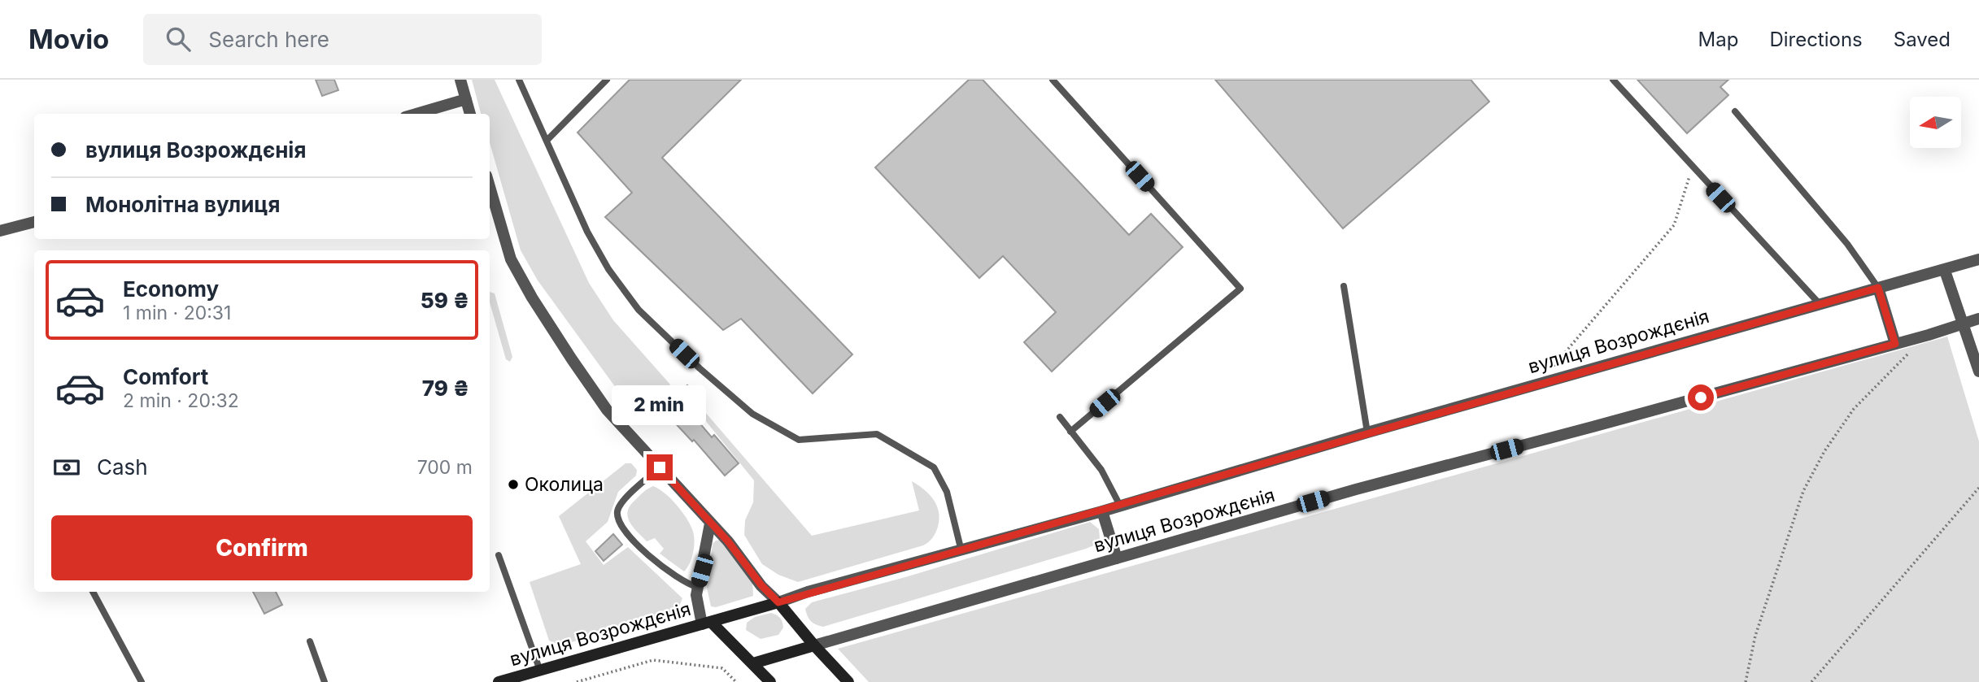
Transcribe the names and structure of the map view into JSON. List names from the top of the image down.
{
  "streets": {
    "main road": ["вулиця Возрождєнія"]
  },
  "places": ["Околица"],
  "north": "left",
  "page": {
    "header": "Movio",
    "search": "Search here",
    "nav": ["Map", "Directions", "Saved"],
    "banner": ["вулиця Возрождєнія", "Монолітна вулиця"],
    "list": [
      {
        "name": "Economy",
        "note": "1 min · 20:31",
        "value": "59 ₴"
      },
      {
        "name": "Comfort",
        "note": "2 min · 20:32",
        "value": "79 ₴"
      }
    ],
    "bubble": "2 min",
    "pay": ["Cash", "700 m"],
    "buttons": "Confirm"
  }
}
